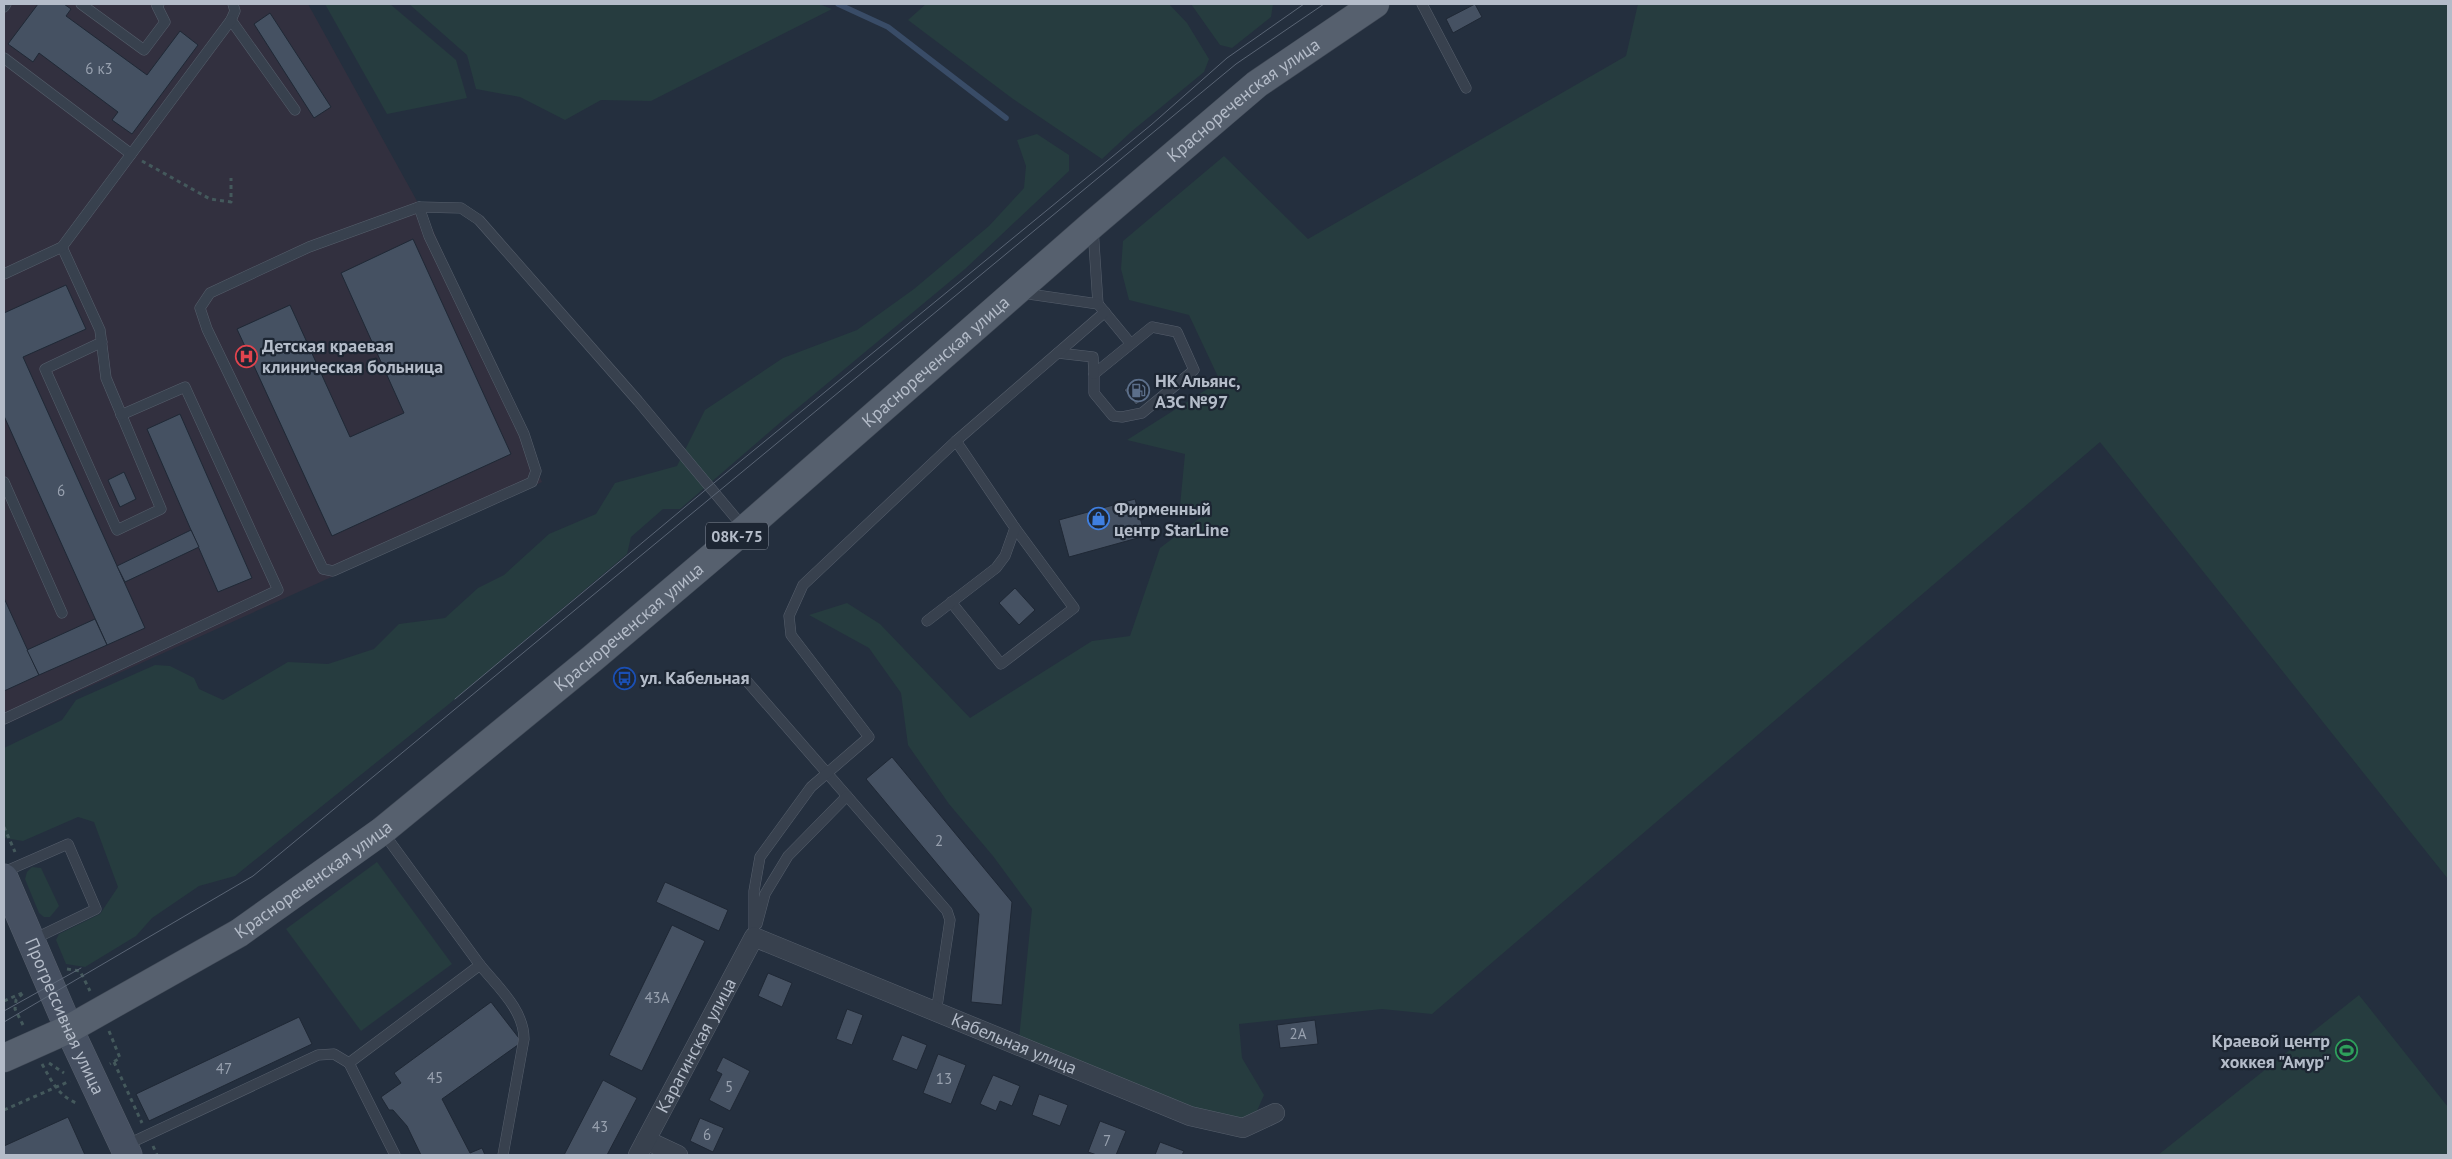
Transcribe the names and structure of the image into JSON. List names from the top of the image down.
{
  "streets": {
    "main road": ["Краснореченская улица", "08К-75"],
    "street": ["Прогрессивная улица", "Кабельная улица", "Карагинская улица"]
  },
  "crossings": [
    ["Краснореченская улица", "Прогрессивная улица"],
    ["Кабельная улица", "Карагинская улица"]
  ],
  "places": {
    "hospital": ["Детская краевая клиническая больница"],
    "fuel station": ["НК Альянс, АЗС №97"],
    "shop": ["Фирменный центр StarLine"],
    "bus stop": ["ул. Кабельная"],
    "sports": ["Краевой центр хоккея \"Амур\""]
  },
  "house_numbers": [
    "6 к3",
    "6",
    "2",
    "43А",
    "2А",
    "47",
    "45",
    "13",
    "5",
    "43",
    "6",
    "7"
  ]
}
